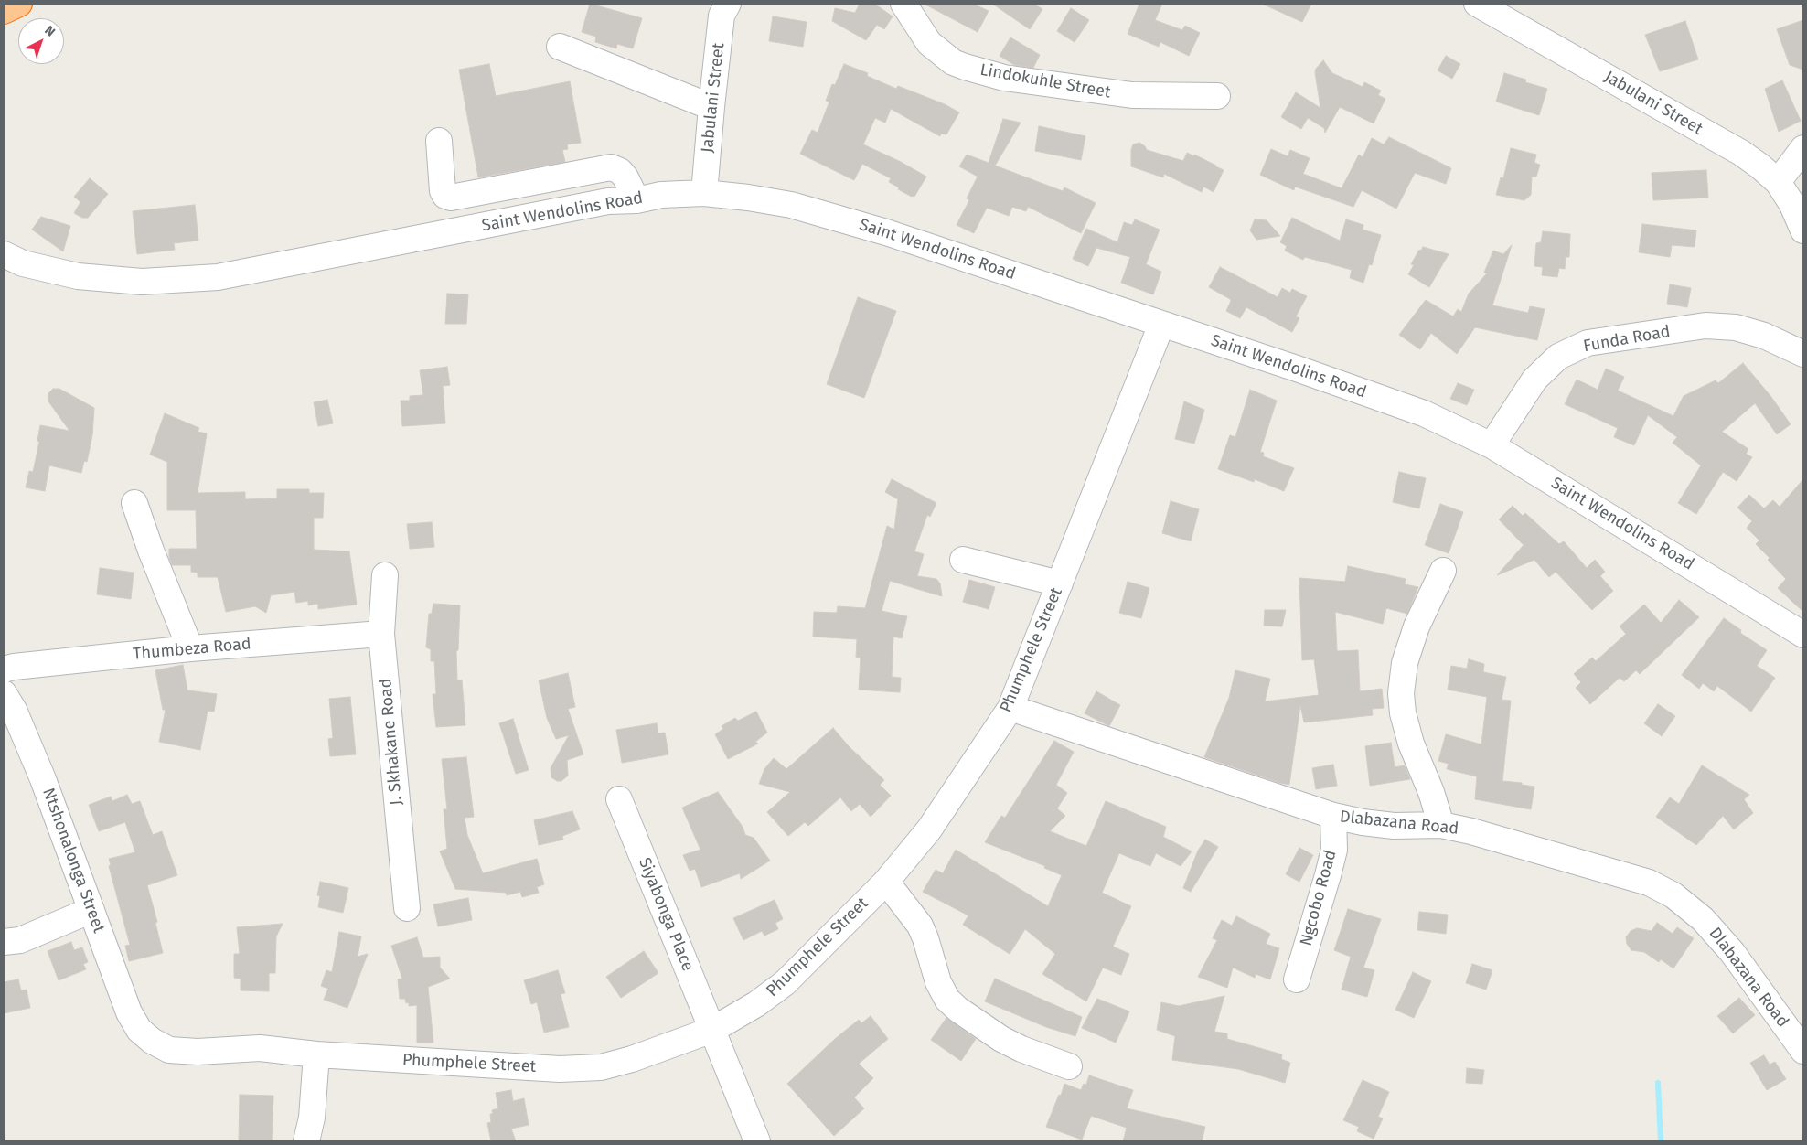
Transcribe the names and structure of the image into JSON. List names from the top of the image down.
{
  "streets": {
    "street": [
      "Lindokuhle Street",
      "Jabulani Street",
      "Saint Wendolins Road",
      "Funda Road",
      "Thumbeza Road",
      "Phumphele Street",
      "J. Skhakane Road",
      "Dlabazana Road",
      "Ntshonalonga Street",
      "Ngcobo Road",
      "Siyabonga Place"
    ]
  },
  "crossings": [
    ["Jabulani Street", "Saint Wendolins Road"],
    ["Saint Wendolins Road", "Funda Road"],
    ["Saint Wendolins Road", "Phumphele Street"],
    ["Thumbeza Road", "J. Skhakane Road"],
    ["Phumphele Street", "Dlabazana Road"],
    ["Phumphele Street", "Ntshonalonga Street"],
    ["Phumphele Street", "Siyabonga Place"],
    ["Dlabazana Road", "Ngcobo Road"]
  ],
  "north": "top right"
}
